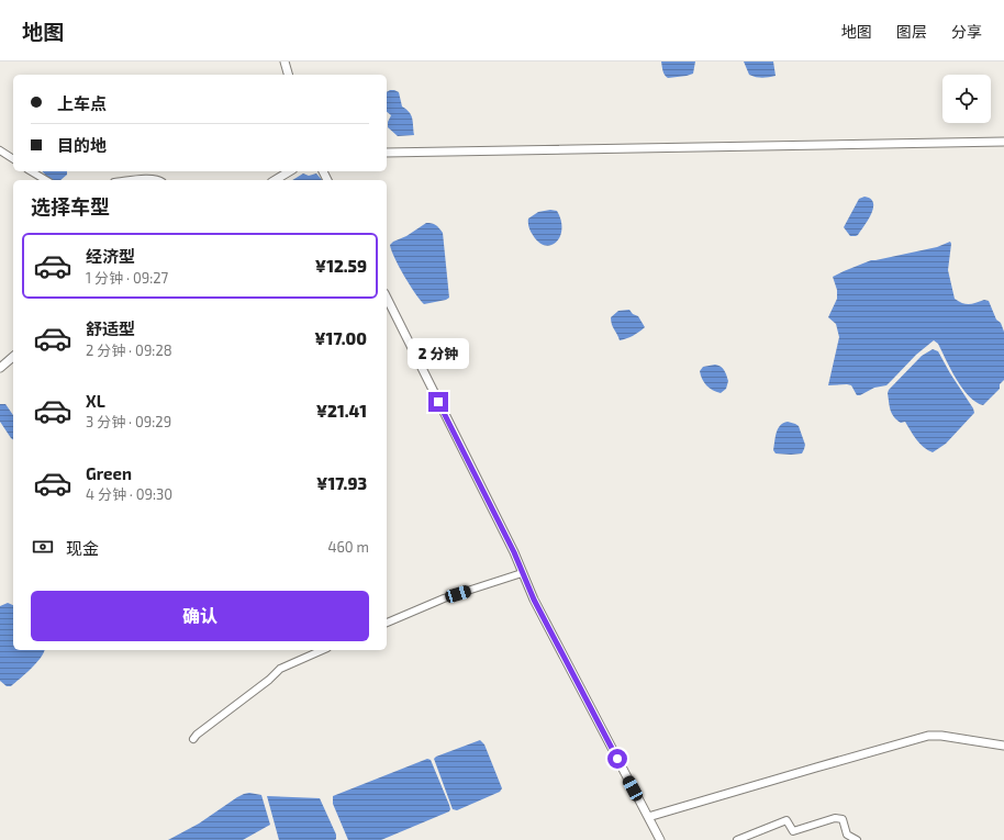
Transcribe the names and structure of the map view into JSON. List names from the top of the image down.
{
  "page": {
    "header": "地图",
    "nav": ["地图", "图层", "分享"],
    "banner": ["上车点", "目的地"],
    "heading": "选择车型",
    "list": [
      {
        "name": "经济型",
        "note": "1 分钟 · 09:27",
        "value": "¥12.59"
      },
      {
        "name": "舒适型",
        "note": "2 分钟 · 09:28",
        "value": "¥17.00"
      },
      {
        "name": "XL",
        "note": "3 分钟 · 09:29",
        "value": "¥21.41"
      },
      {
        "name": "Green",
        "note": "4 分钟 · 09:30",
        "value": "¥17.93"
      }
    ],
    "bubble": "2 分钟",
    "pay": ["现金", "460 m"],
    "buttons": "确认"
  }
}
